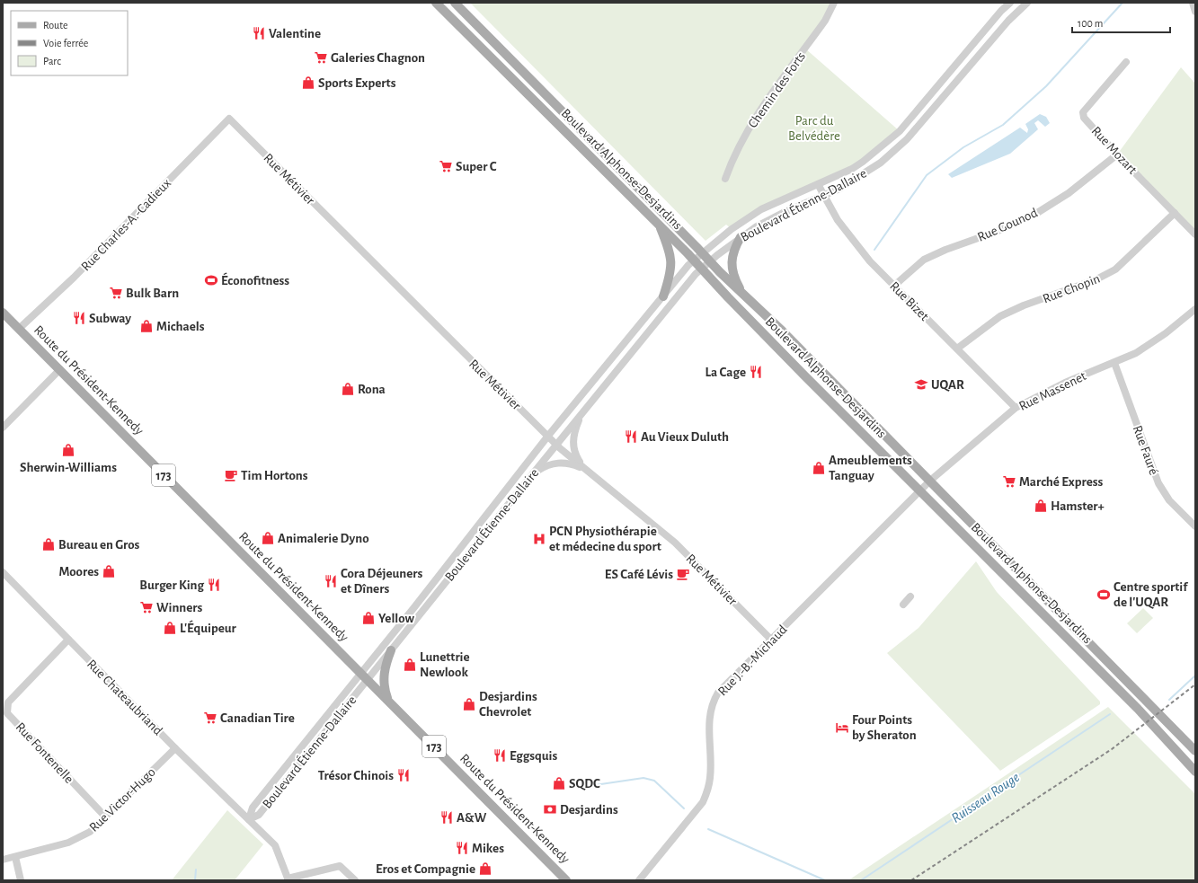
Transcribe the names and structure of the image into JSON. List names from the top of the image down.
{
  "streets": {
    "main road": ["Boulevard Alphonse-Desjardins", "Route du Président-Kennedy", "173"],
    "street": [
      "Chemin des Forts",
      "Rue Mozart",
      "Rue Métivier",
      "Boulevard Étienne-Dallaire",
      "Rue Charles-A.-Cadieux",
      "Rue Gounod",
      "Rue Chopin",
      "Rue Bizet",
      "Rue Massenet",
      "Rue Fauré",
      "Rue J.-B.-Michaud",
      "Rue Chateaubriand",
      "Rue Fontenelle",
      "Rue Victor-Hugo"
    ]
  },
  "crossings": [
    ["Rue Mozart", "Rue Gounod"],
    ["Rue Mozart", "Rue Chopin"],
    ["Boulevard Alphonse-Desjardins", "Boulevard Étienne-Dallaire"],
    ["Boulevard Alphonse-Desjardins", "Rue Massenet"],
    ["Boulevard Alphonse-Desjardins", "Rue J.-B.-Michaud"],
    ["Rue Métivier", "Boulevard Étienne-Dallaire"],
    ["Rue Métivier", "Rue Charles-A.-Cadieux"],
    ["Rue Métivier", "Rue J.-B.-Michaud"],
    ["Boulevard Étienne-Dallaire", "Rue Bizet"],
    ["Boulevard Étienne-Dallaire", "Route du Président-Kennedy"],
    ["Boulevard Étienne-Dallaire", "Rue Chateaubriand"],
    ["Rue Charles-A.-Cadieux", "Route du Président-Kennedy"],
    ["Rue Gounod", "Rue Bizet"],
    ["Rue Chopin", "Rue Bizet"],
    ["Rue Bizet", "Rue Massenet"],
    ["Rue Massenet", "Rue Fauré"],
    ["Rue Massenet", "Rue J.-B.-Michaud"],
    ["Rue Chateaubriand", "Rue Fontenelle"],
    ["Rue Chateaubriand", "Rue Victor-Hugo"],
    ["Rue Fontenelle", "Rue Victor-Hugo"]
  ],
  "water": ["Ruisseau Rouge"],
  "parks": ["Parc du Belvédère"],
  "places": {
    "restaurant": [
      "Valentine",
      "Subway",
      "La Cage",
      "Au Vieux Duluth",
      "Cora Déjeuners et Dîners",
      "Burger King",
      "Eggsquis",
      "Trésor Chinois",
      "A&W",
      "Mikes"
    ],
    "supermarket": [
      "Galeries Chagnon",
      "Super C",
      "Bulk Barn",
      "Marché Express",
      "Winners",
      "Canadian Tire"
    ],
    "shop": [
      "Sports Experts",
      "Michaels",
      "Rona",
      "Sherwin-Williams",
      "Ameublements Tanguay",
      "Hamster+",
      "Animalerie Dyno",
      "Bureau en Gros",
      "Moores",
      "Yellow",
      "L'Équipeur",
      "Lunettrie Newlook",
      "Desjardins Chevrolet",
      "SQDC",
      "Eros et Compagnie"
    ],
    "sports": ["Éconofitness", "Centre sportif de l'UQAR"],
    "school or university": ["UQAR"],
    "cafe": ["Tim Hortons", "ES Café Lévis"],
    "hospital": ["PCN Physiothérapie et médecine du sport"],
    "hotel": ["Four Points by Sheraton"],
    "bank": ["Desjardins"]
  },
  "legend": ["Route", "Voie ferrée", "Parc"],
  "scale_bar": "100 m"
}
